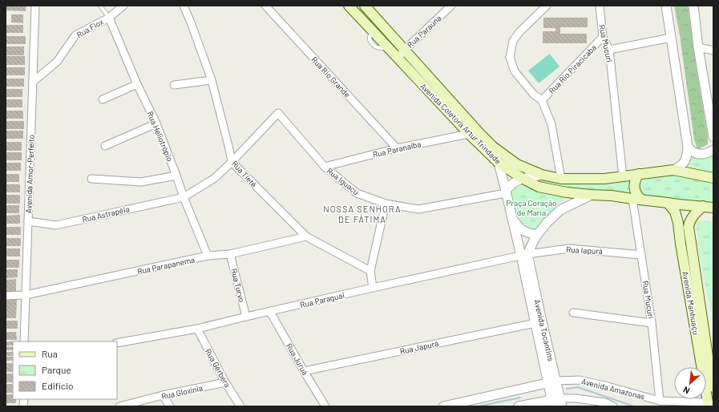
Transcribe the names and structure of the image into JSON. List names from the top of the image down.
{
  "streets": {
    "main road": ["Avenida Coletora Artur Trindade", "Avenida Manhuaçu"],
    "street": [
      "Rua Flox",
      "Rua Paraúna",
      "Rua Mucuri",
      "Rua Rio Piracicaba",
      "Rua Rio Grande",
      "Rua Heliotrópio",
      "Rua Paranaíba",
      "Avenida Amor-Perfeito",
      "Rua Tietê",
      "Rua Iguaçu",
      "Rua Astrapéia",
      "Rua Iapurá",
      "Rua Parapanema",
      "Rua Turvo",
      "Rua Paraguai",
      "Avenida Tocantins",
      "Rua Japurá",
      "Rua Juruá",
      "Rua Gérbera",
      "Avenida Amazonas",
      "Rua Gloxínia"
    ]
  },
  "crossings": [
    ["Rua Flox", "Rua Heliotrópio"],
    ["Rua Flox", "Avenida Amor-Perfeito"],
    ["Rua Paraúna", "Avenida Coletora Artur Trindade"],
    ["Rua Mucuri", "Rua Rio Piracicaba"],
    ["Rua Mucuri", "Avenida Coletora Artur Trindade"],
    ["Rua Mucuri", "Rua Iapurá"],
    ["Rua Mucuri", "Avenida Amazonas"],
    ["Rua Rio Grande", "Rua Paranaíba"],
    ["Avenida Coletora Artur Trindade", "Rua Paranaíba"],
    ["Avenida Coletora Artur Trindade", "Avenida Manhuaçu"],
    ["Rua Heliotrópio", "Rua Astrapéia"],
    ["Rua Heliotrópio", "Rua Parapanema"],
    ["Rua Paranaíba", "Rua Iguaçu"],
    ["Avenida Amor-Perfeito", "Rua Astrapéia"],
    ["Avenida Amor-Perfeito", "Rua Parapanema"],
    ["Rua Tietê", "Rua Astrapéia"],
    ["Rua Tietê", "Rua Parapanema"],
    ["Rua Iguaçu", "Rua Astrapéia"],
    ["Rua Iapurá", "Rua Paraguai"],
    ["Rua Iapurá", "Avenida Tocantins"],
    ["Rua Parapanema", "Rua Turvo"],
    ["Rua Turvo", "Rua Paraguai"],
    ["Rua Paraguai", "Avenida Tocantins"],
    ["Rua Paraguai", "Rua Juruá"],
    ["Rua Paraguai", "Rua Gérbera"],
    ["Avenida Manhuaçu", "Avenida Amazonas"],
    ["Avenida Tocantins", "Rua Japurá"],
    ["Avenida Tocantins", "Avenida Amazonas"],
    ["Rua Japurá", "Rua Juruá"],
    ["Rua Gérbera", "Rua Gloxínia"]
  ],
  "districts": ["NOSSA SENHORA DE FÁTIMA"],
  "parks": ["Praça Coração de Maria"],
  "legend": ["Rua", "Parque", "Edifício"],
  "north": "bottom left"
}
